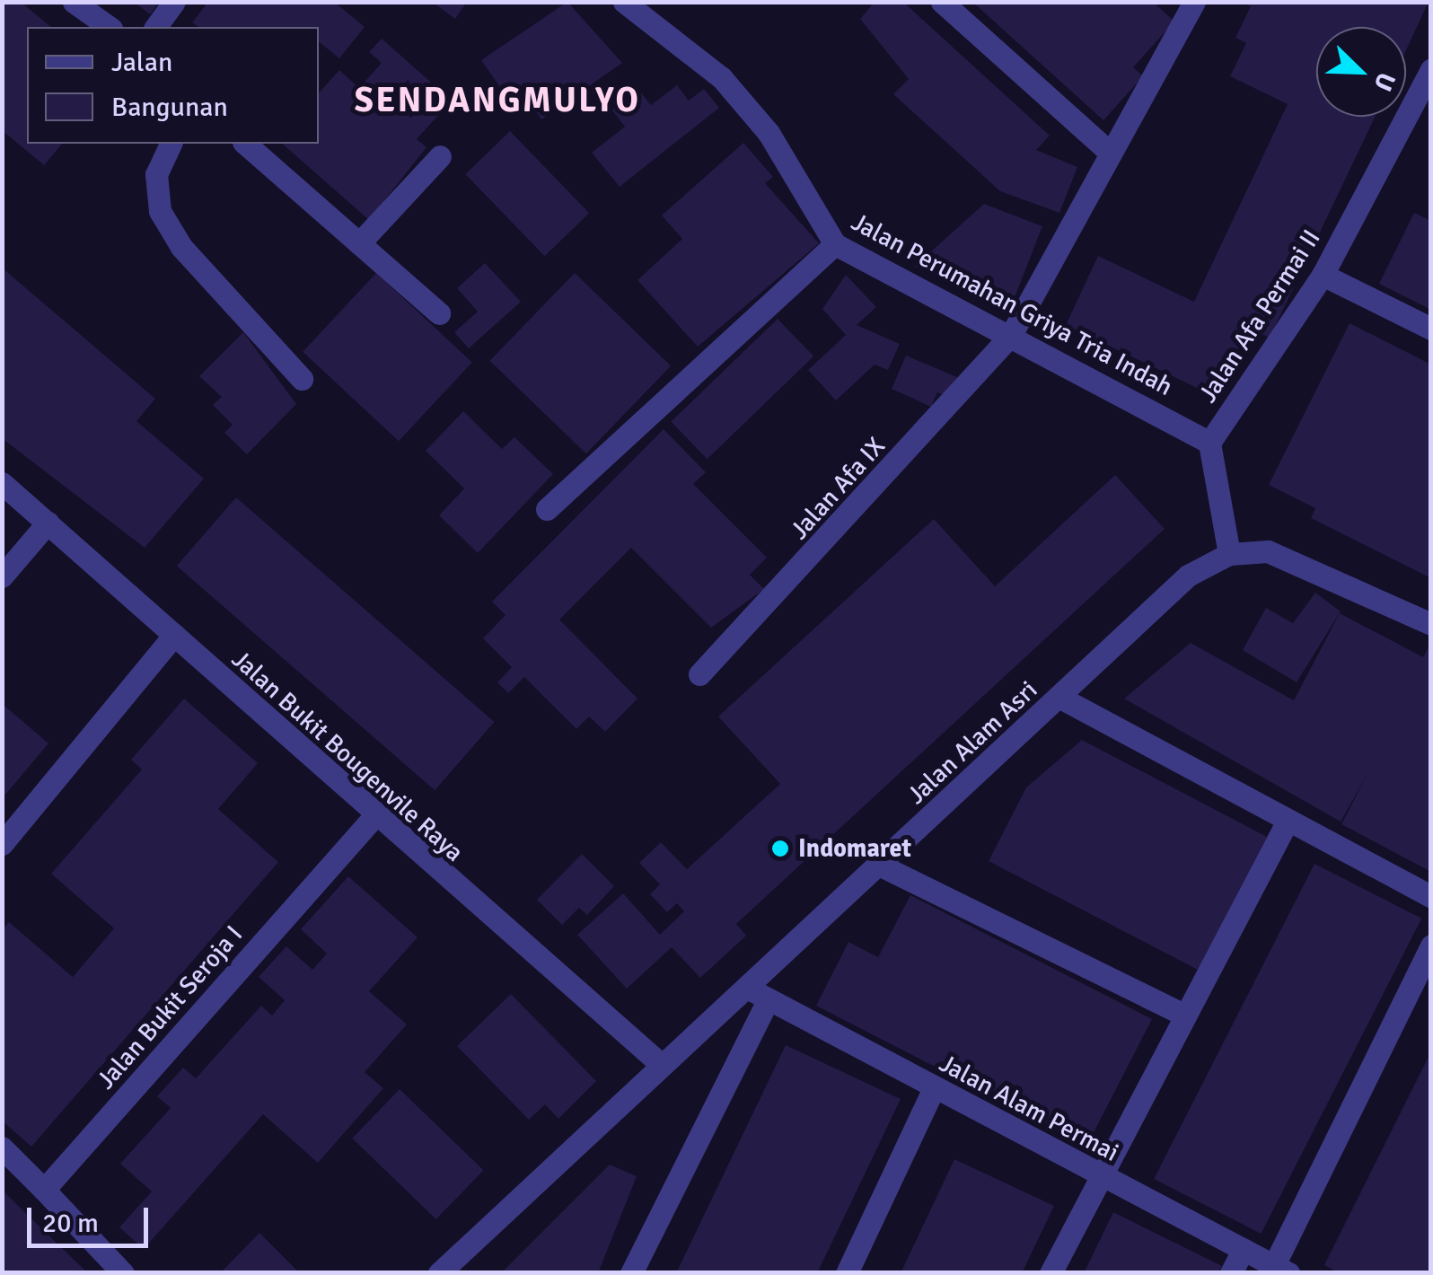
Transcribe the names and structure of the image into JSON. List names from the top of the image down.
{
  "streets": {
    "street": [
      "Jalan Perumahan Griya Tria Indah",
      "Jalan Afa Permai II",
      "Jalan Afa IX",
      "Jalan Alam Asri",
      "Jalan Bukit Bougenvile Raya",
      "Jalan Bukit Seroja I",
      "Jalan Alam Permai"
    ]
  },
  "crossings": [
    ["Jalan Perumahan Griya Tria Indah", "Jalan Afa Permai II"],
    ["Jalan Perumahan Griya Tria Indah", "Jalan Afa IX"],
    ["Jalan Afa Permai II", "Jalan Alam Asri"],
    ["Jalan Alam Asri", "Jalan Bukit Bougenvile Raya"],
    ["Jalan Alam Asri", "Jalan Alam Permai"],
    ["Jalan Bukit Bougenvile Raya", "Jalan Bukit Seroja I"]
  ],
  "districts": ["SENDANGMULYO"],
  "places": ["Indomaret"],
  "legend": ["Jalan", "Bangunan"],
  "scale_bar": "20 m",
  "north": "bottom right"
}
